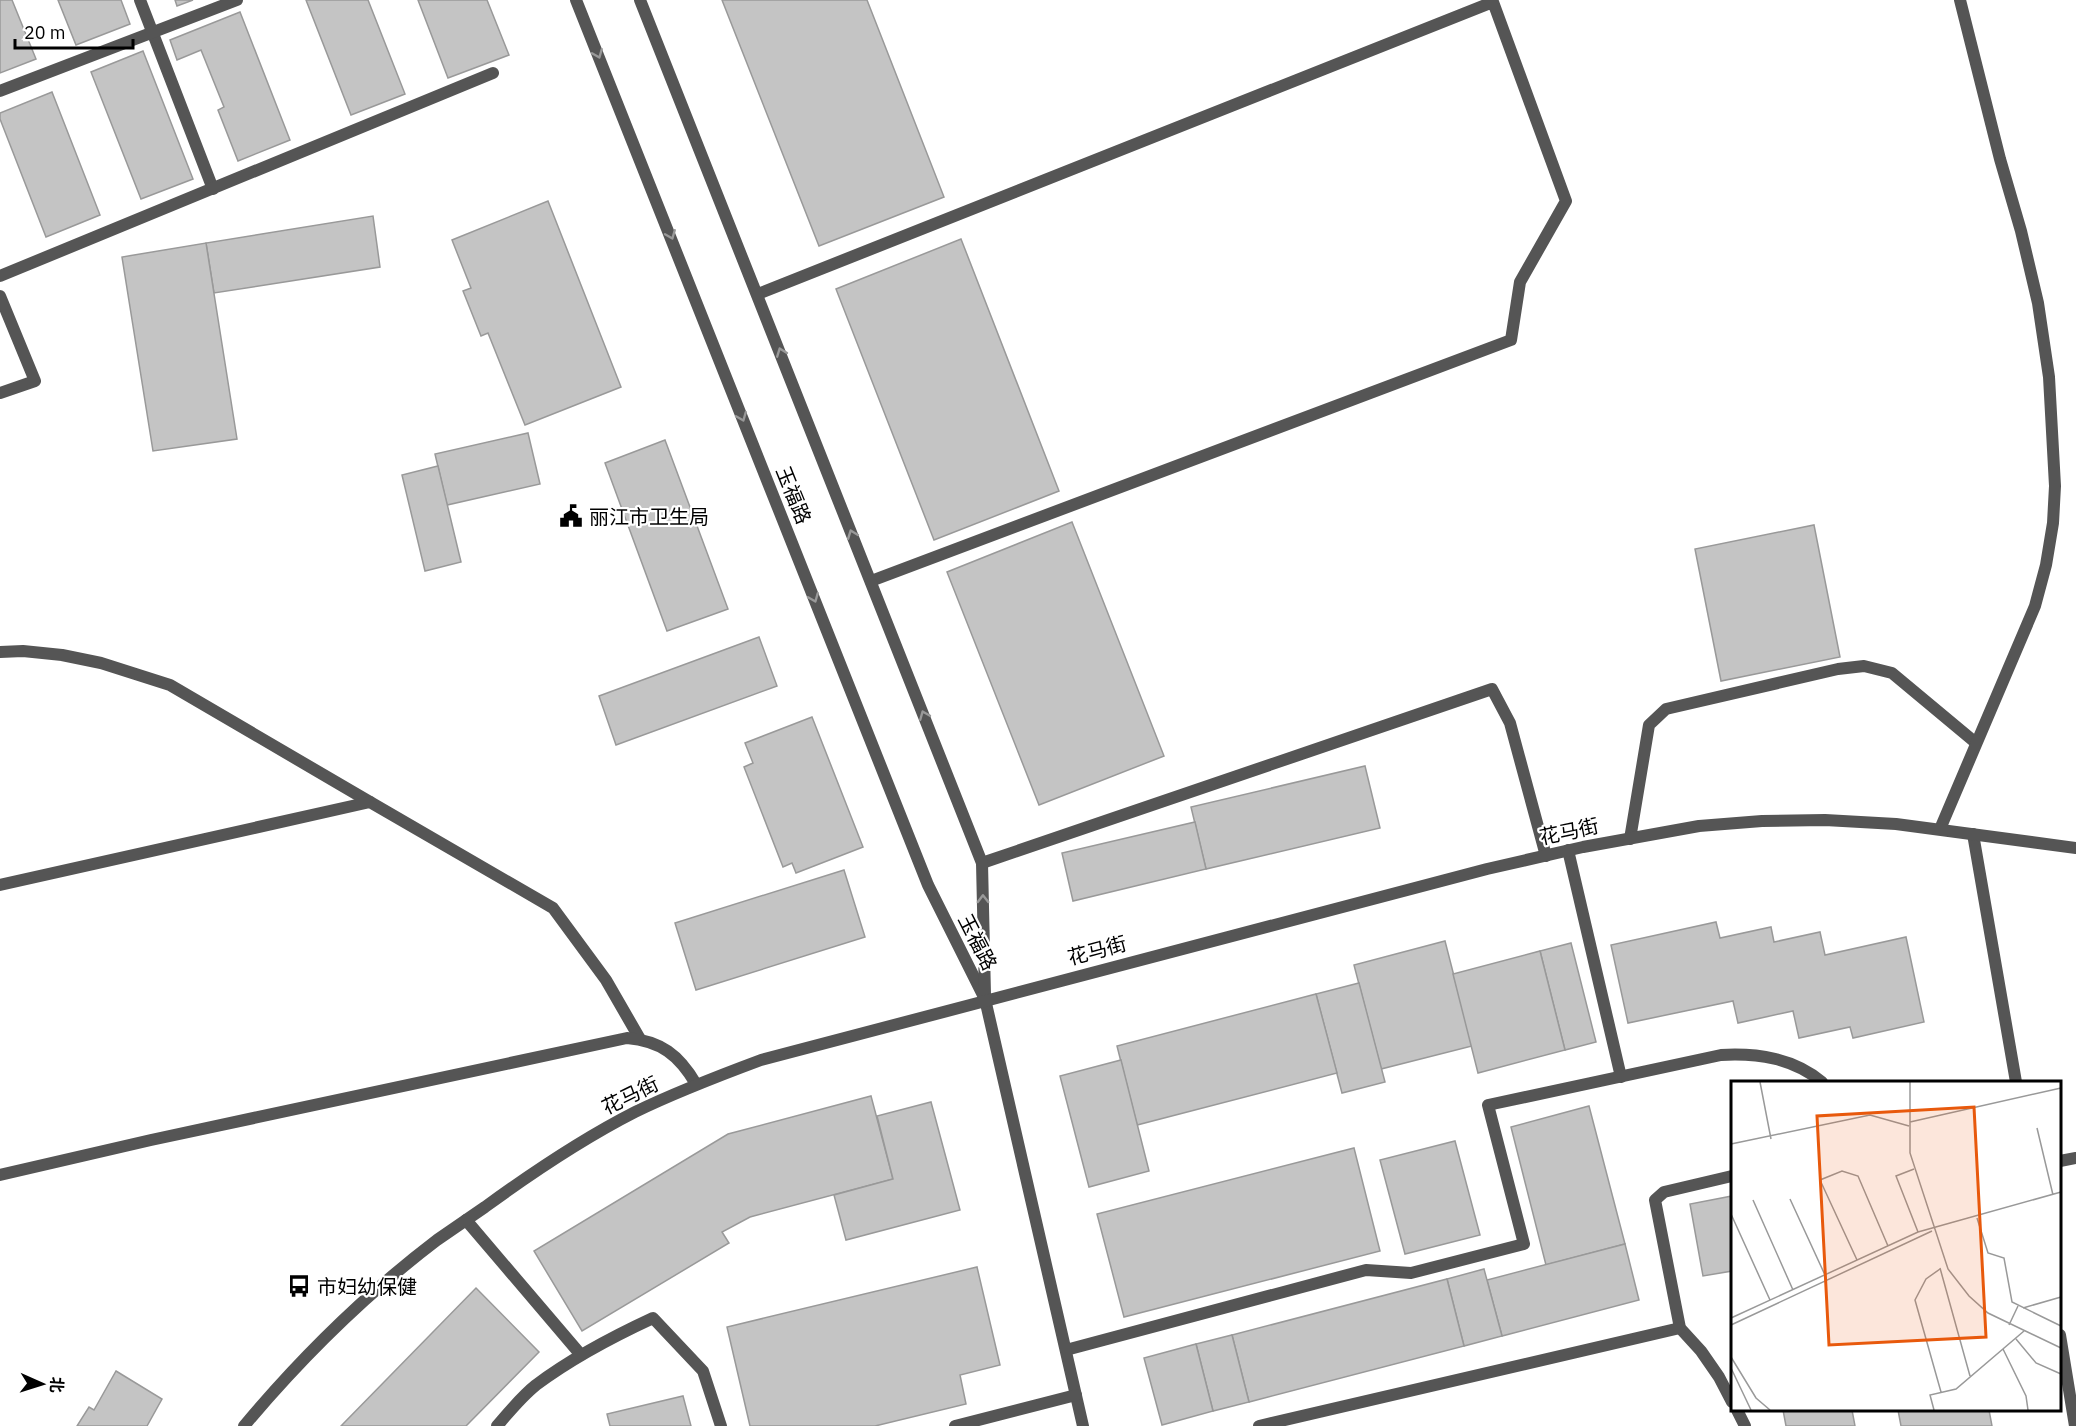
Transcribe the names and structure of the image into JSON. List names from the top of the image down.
{
  "streets": {
    "street": ["玉福路", "花马街"]
  },
  "crossings": [
    ["玉福路", "花马街"]
  ],
  "places": {
    "public building": ["丽江市卫生局"],
    "bus stop": ["市妇幼保健"]
  },
  "scale_bar": "20 m",
  "north": "right"
}
